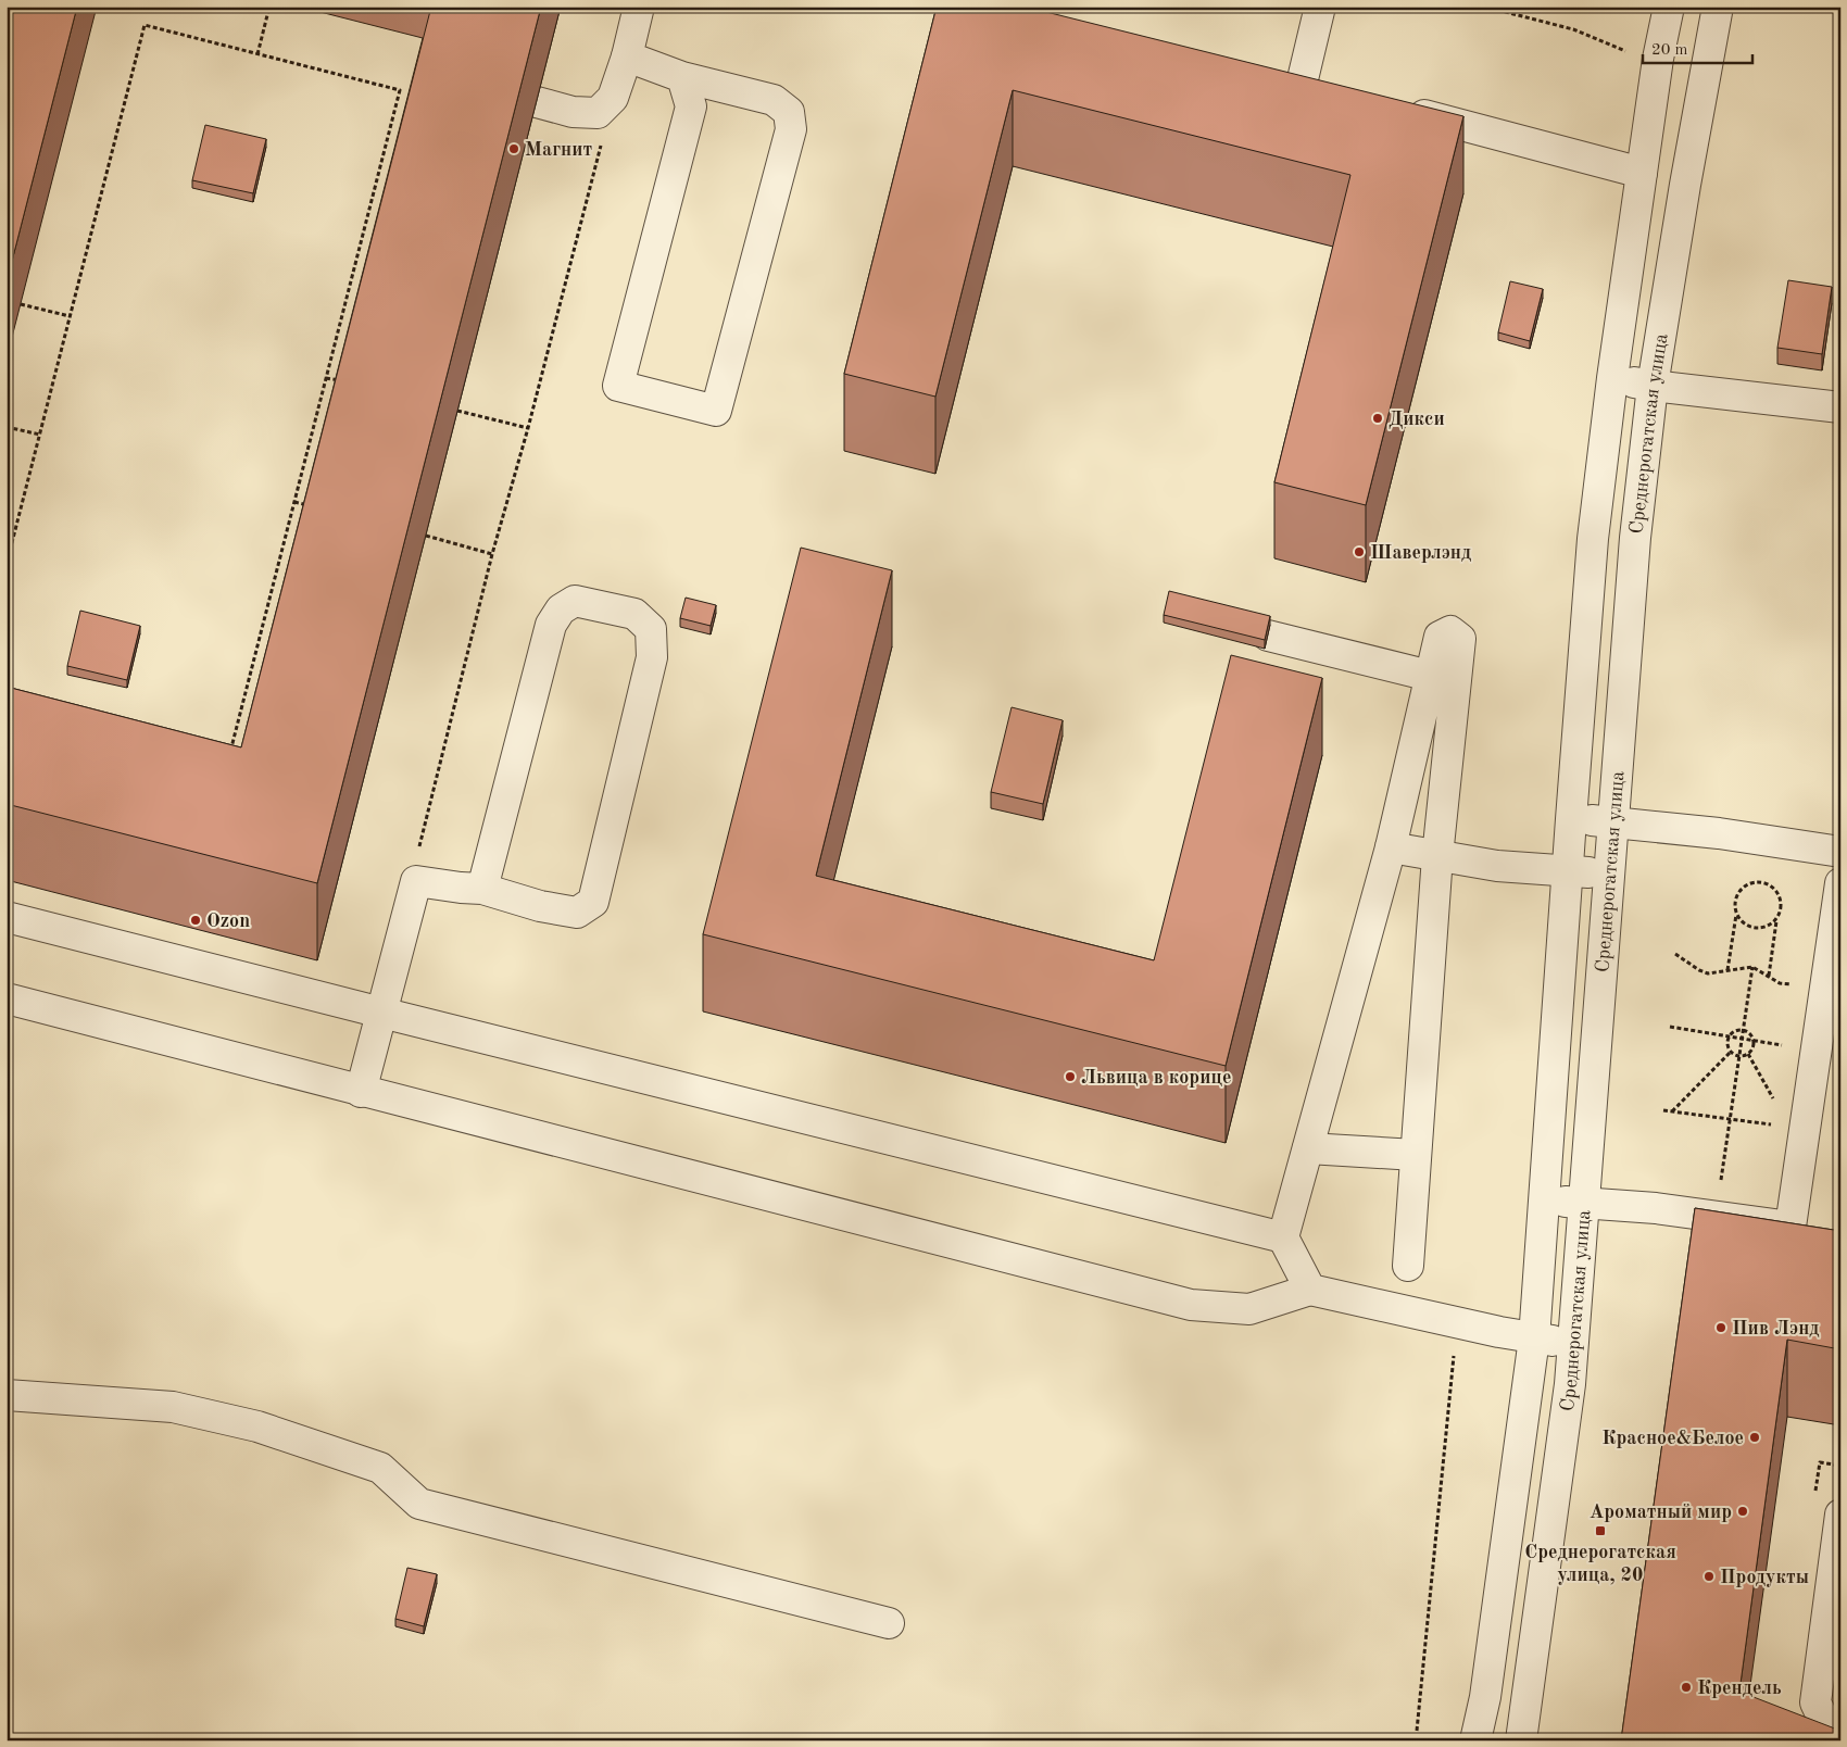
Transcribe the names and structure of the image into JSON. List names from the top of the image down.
{
  "streets": {
    "street": ["Среднерогатская улица"]
  },
  "places": {
    "other": [
      "Магнит",
      "Дикси",
      "Шаверлэнд",
      "Ozon",
      "Львица в корице",
      "Пив Лэнд",
      "Красное&Белое",
      "Ароматный мир",
      "Продукты",
      "Крендель"
    ],
    "transit": ["Среднерогатская улица, 20"]
  },
  "scale_bar": "20 m"
}
